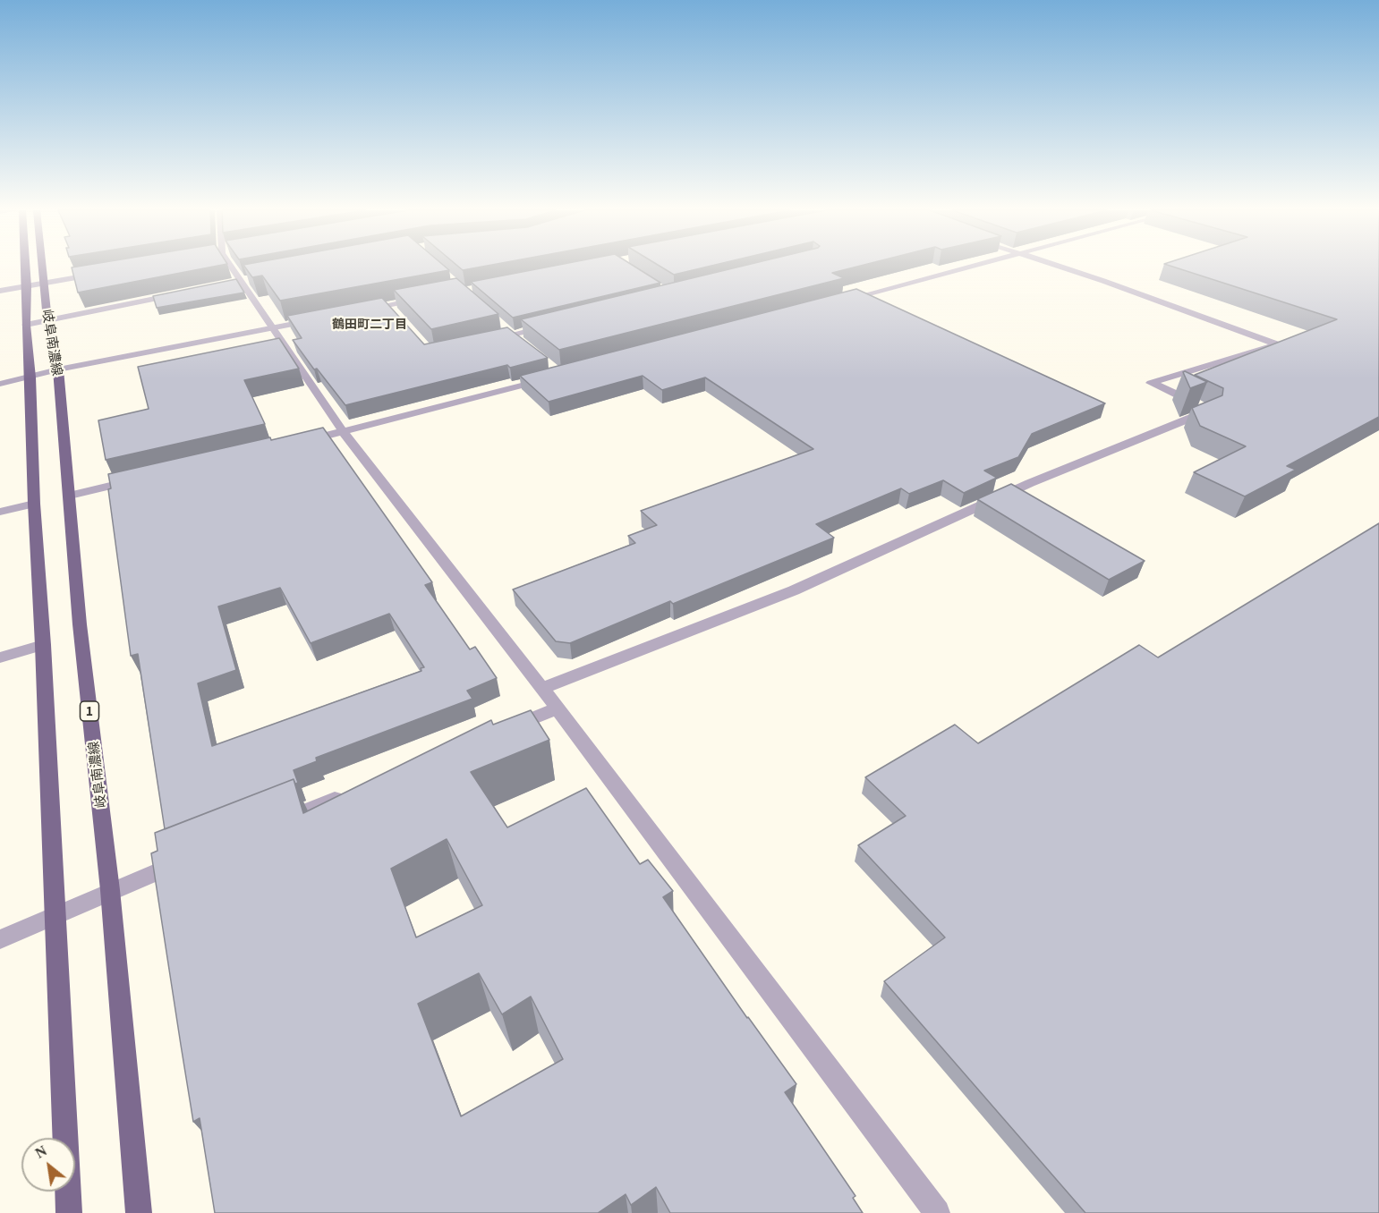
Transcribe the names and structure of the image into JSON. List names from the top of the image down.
{
  "streets": {
    "main road": ["岐阜南濃線", "1"]
  },
  "districts": ["鶴田町二丁目"],
  "north": "top left"
}
